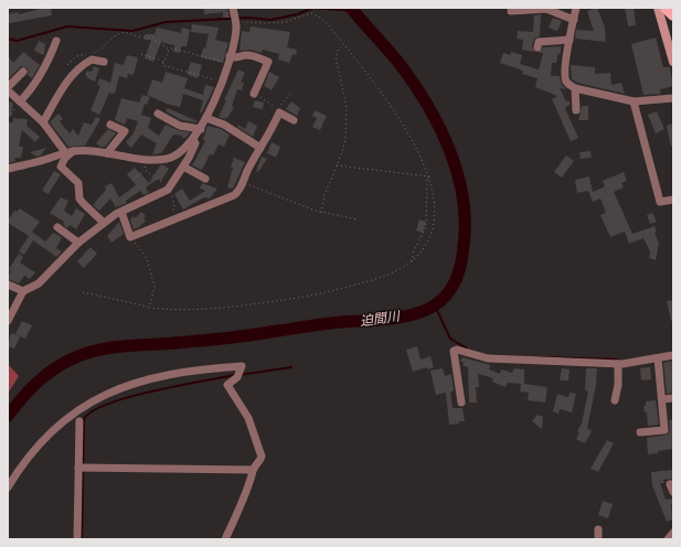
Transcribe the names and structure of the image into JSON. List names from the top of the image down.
{
  "water": ["迫間川"]
}
